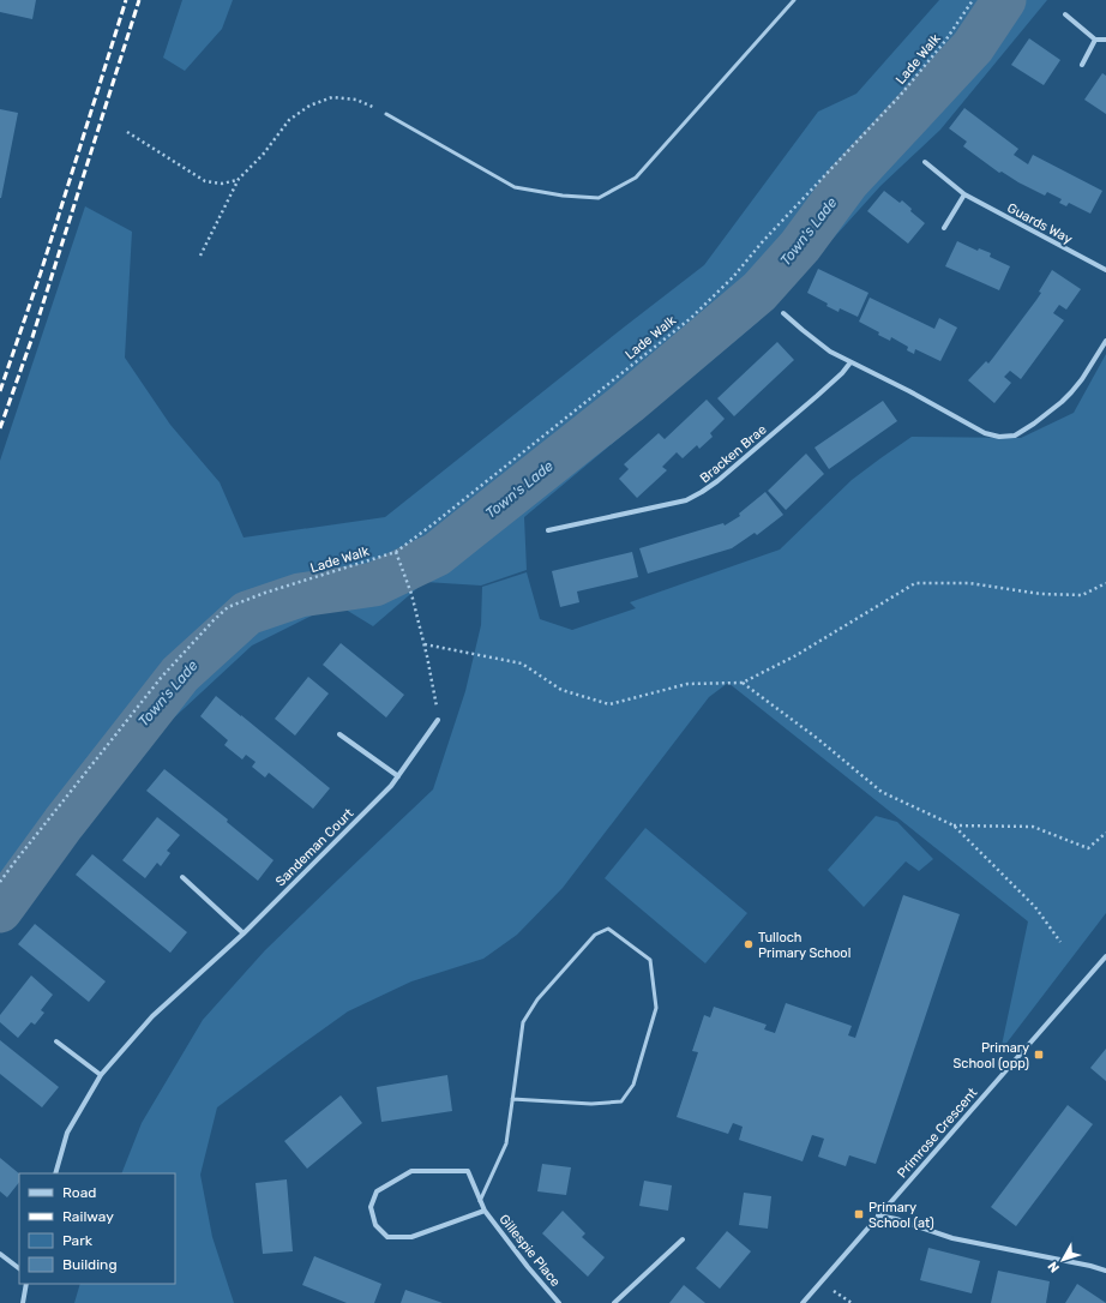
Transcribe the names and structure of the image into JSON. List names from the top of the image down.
{
  "streets": {
    "street": [
      "Guards Way",
      "Bracken Brae",
      "Sandeman Court",
      "Primrose Crescent",
      "Gillespie Place"
    ],
    "path": ["Lade Walk"]
  },
  "water": ["Town's Lade"],
  "places": {
    "other": ["Tulloch Primary School"],
    "transit": ["Primary School (opp)", "Primary School (at)"]
  },
  "legend": [
    "Road",
    "Railway",
    "Park",
    "Building"
  ],
  "north": "bottom left"
}
